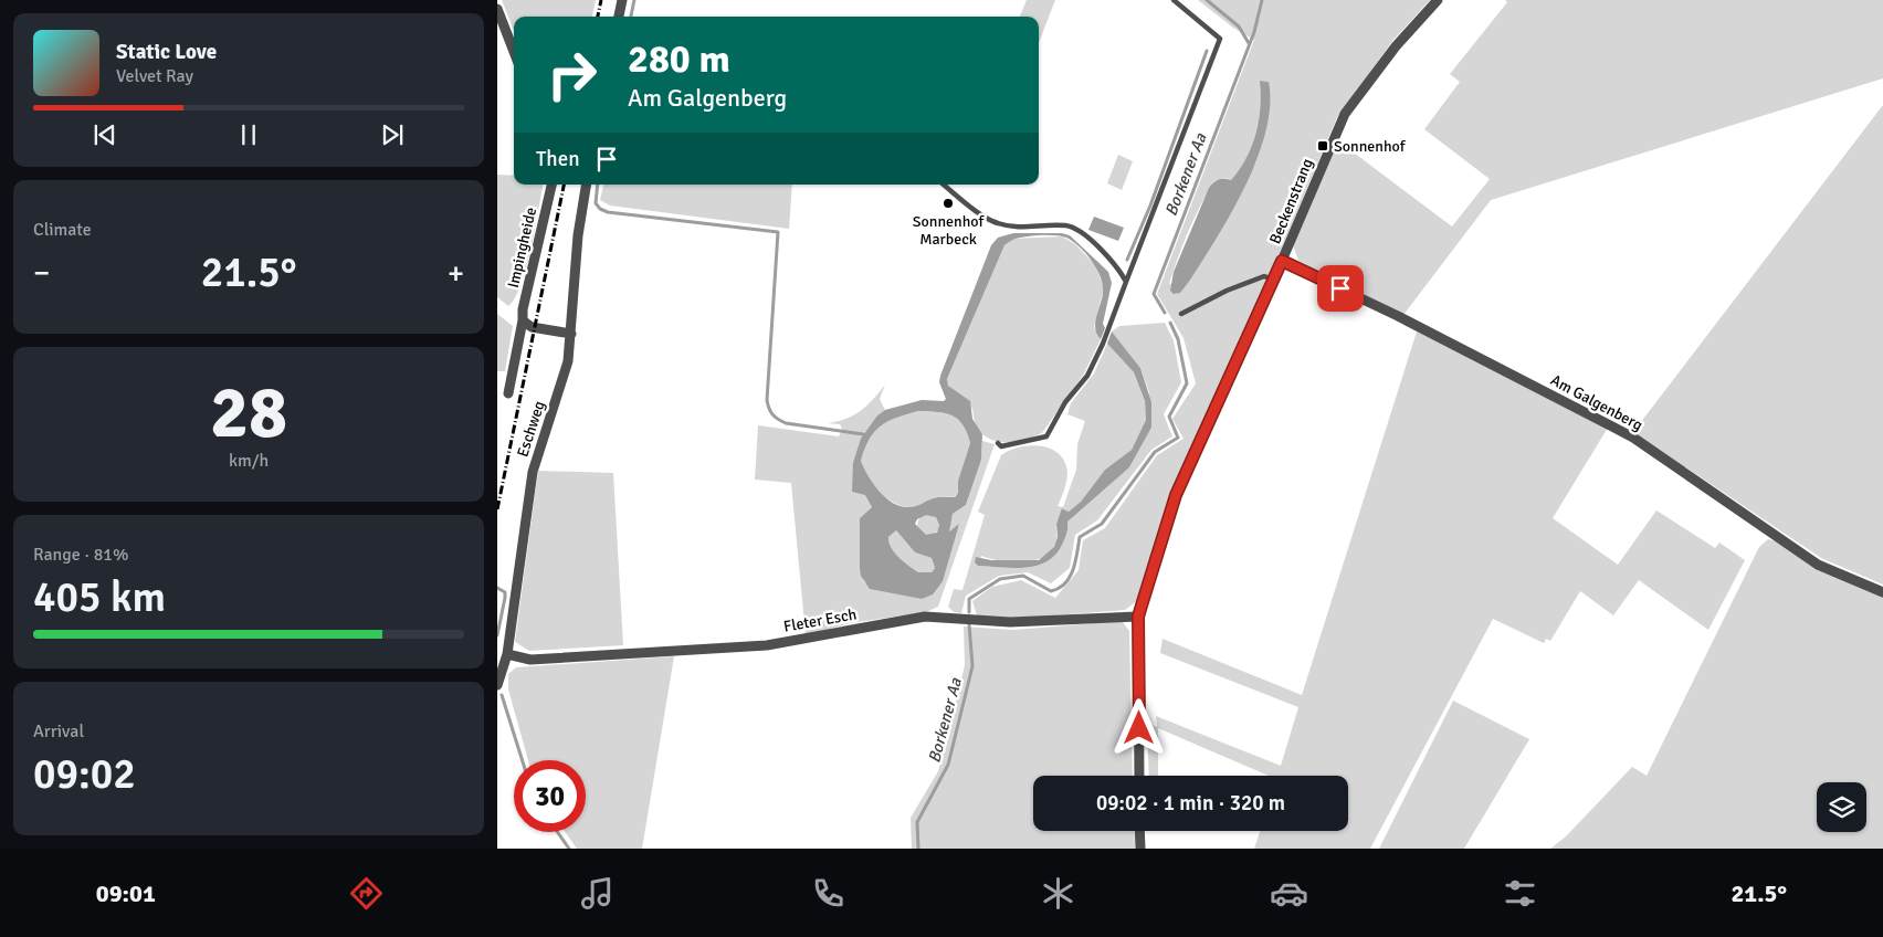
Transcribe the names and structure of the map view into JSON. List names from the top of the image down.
{
  "streets": {
    "street": [
      "Beckenstrang",
      "Impingheide",
      "Am Galgenberg",
      "Eschweg",
      "Fleter Esch"
    ]
  },
  "crossings": [
    ["Beckenstrang", "Am Galgenberg"],
    ["Beckenstrang", "Fleter Esch"],
    ["Eschweg", "Fleter Esch"]
  ],
  "water": ["Borkener Aa"],
  "places": {
    "transit": ["Sonnenhof"],
    "other": ["Sonnenhof Marbeck"]
  },
  "page": {
    "turn": ["280 m", "Am Galgenberg"],
    "song": ["Static Love", "Velvet Ray"],
    "then": "Then",
    "tile": [
      "Climate",
      ["28", "km/h"],
      ["Range · 81%", "405 km"],
      ["Arrival", "09:02"]
    ],
    "heat": ["−", "21.5°", "+"],
    "limit": "30",
    "trip": "09:02 · 1 min · 320 m",
    "tabs": ["09:01", "21.5°"]
  }
}
